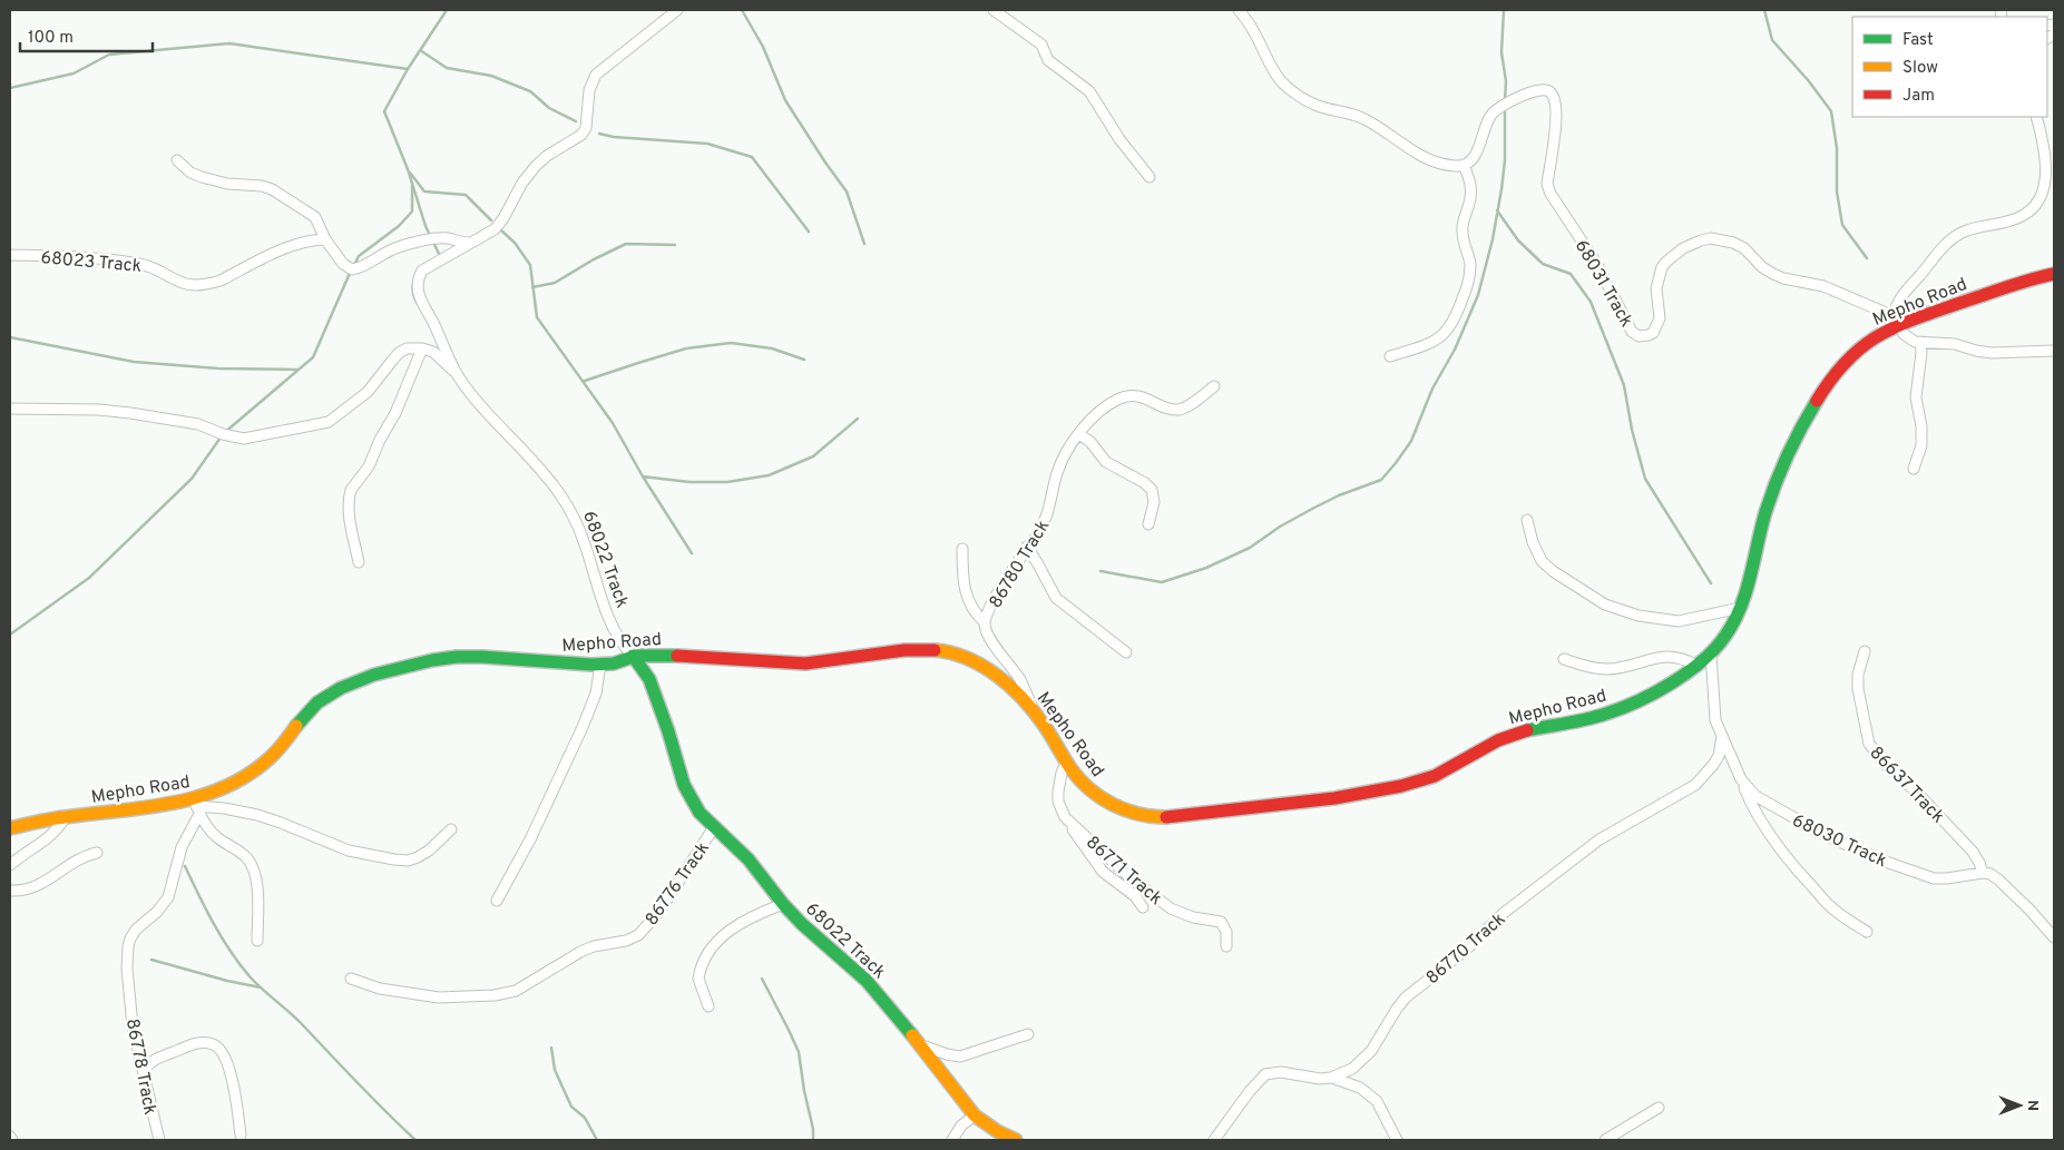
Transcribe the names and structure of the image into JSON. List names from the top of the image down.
{
  "streets": {
    "street": [
      "68023 Track",
      "68031 Track",
      "Mepho Road",
      "68022 Track",
      "86780 Track",
      "86637 Track",
      "68030 Track",
      "86771 Track",
      "86776 Track",
      "86770 Track",
      "86778 Track"
    ]
  },
  "crossings": [
    ["68031 Track", "Mepho Road"],
    ["Mepho Road", "68022 Track"],
    ["Mepho Road", "86780 Track"],
    ["Mepho Road", "68030 Track"],
    ["Mepho Road", "86778 Track"],
    ["68022 Track", "86776 Track"],
    ["86637 Track", "68030 Track"],
    ["68030 Track", "86770 Track"]
  ],
  "legend": ["Fast", "Slow", "Jam"],
  "scale_bar": "100 m",
  "north": "right"
}
